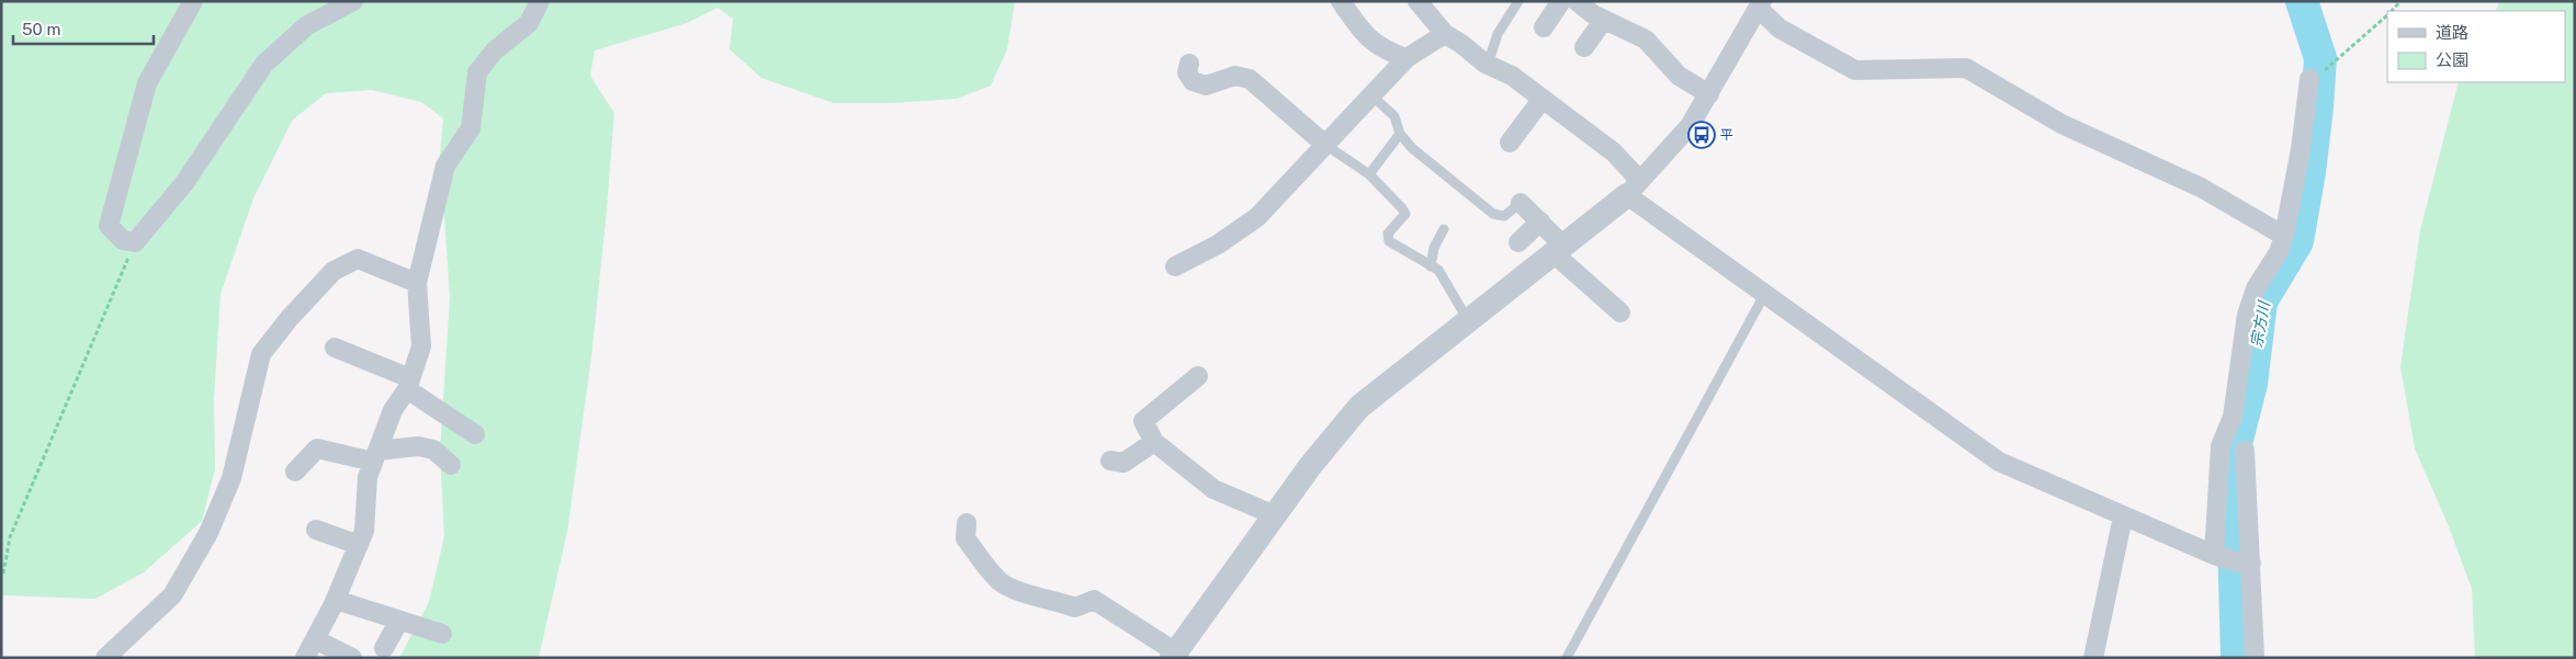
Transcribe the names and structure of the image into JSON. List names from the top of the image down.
{
  "water": ["宗方川"],
  "places": {
    "bus stop": ["平"]
  },
  "legend": ["道路", "公園"],
  "scale_bar": "50 m"
}
